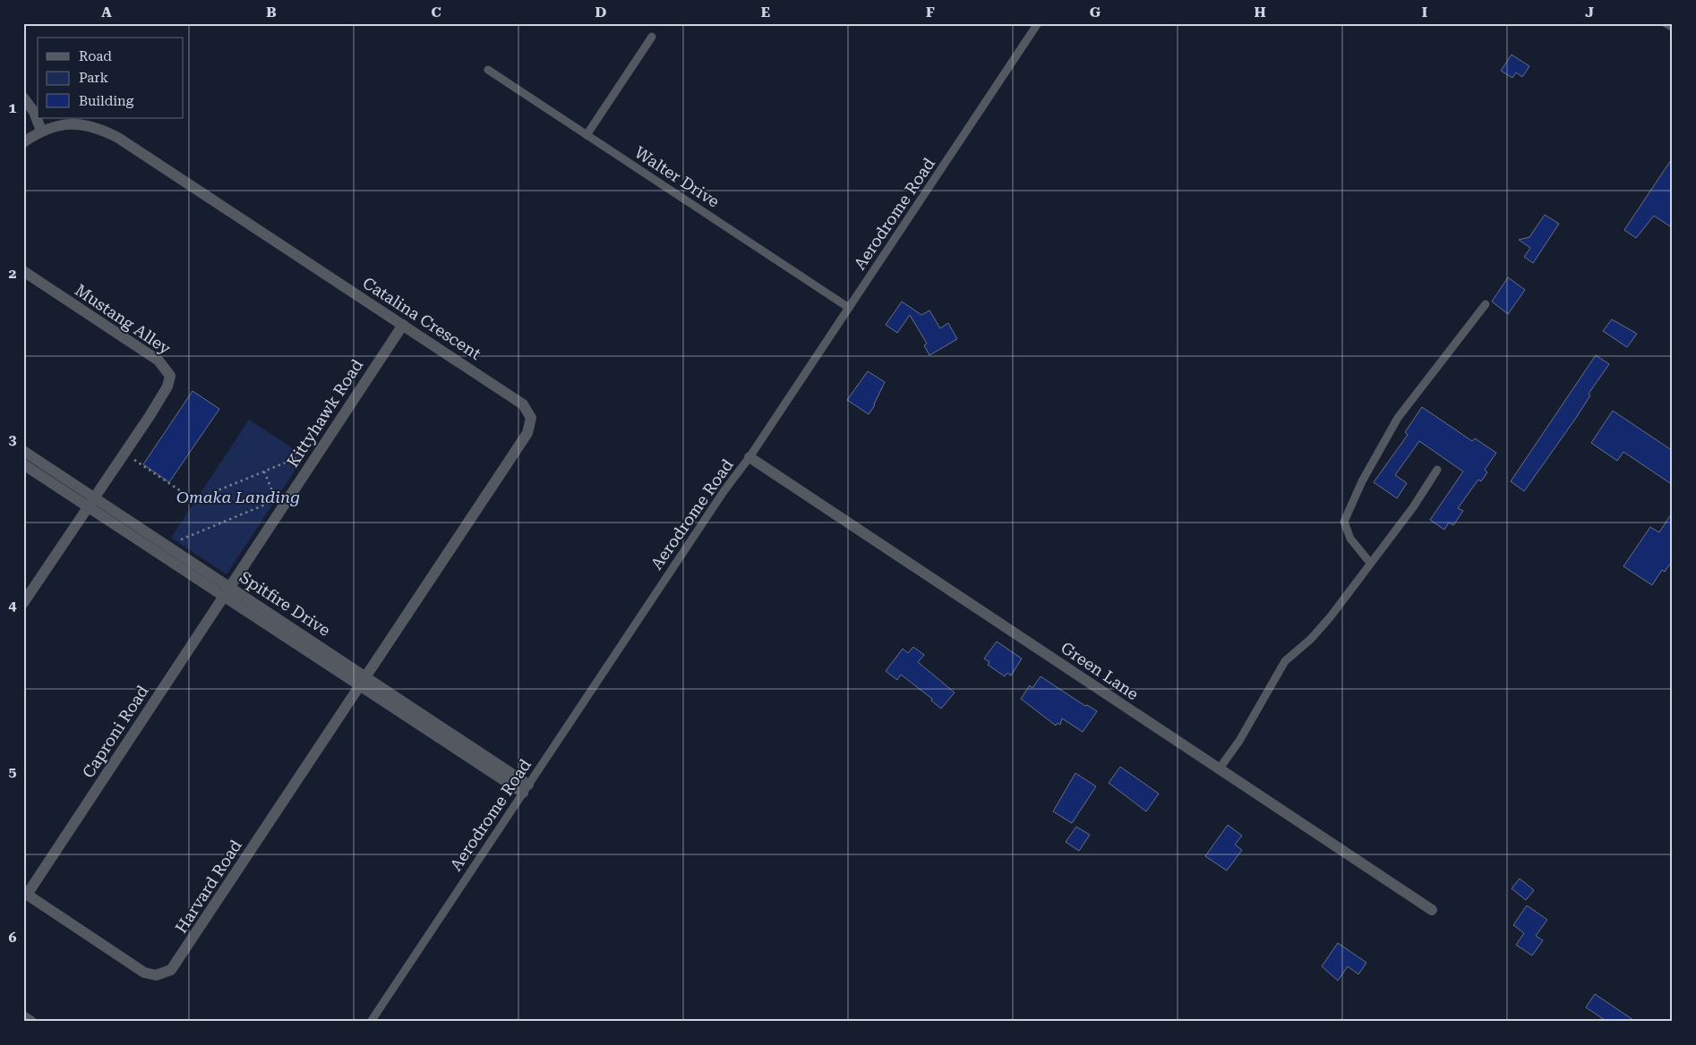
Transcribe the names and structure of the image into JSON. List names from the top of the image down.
{
  "streets": {
    "street": [
      "Catalina Crescent",
      "Mustang Alley",
      "Kittyhawk Road",
      "Spitfire Drive",
      "Green Lane",
      "Caproni Road",
      "Harvard Road"
    ],
    "lane": ["Walter Drive", "Aerodrome Road"]
  },
  "crossings": [
    ["Walter Drive", "Aerodrome Road"],
    ["Aerodrome Road", "Spitfire Drive"],
    ["Aerodrome Road", "Green Lane"],
    ["Catalina Crescent", "Kittyhawk Road"],
    ["Catalina Crescent", "Spitfire Drive"],
    ["Catalina Crescent", "Harvard Road"],
    ["Mustang Alley", "Spitfire Drive"],
    ["Kittyhawk Road", "Spitfire Drive"],
    ["Kittyhawk Road", "Caproni Road"],
    ["Spitfire Drive", "Caproni Road"],
    ["Spitfire Drive", "Harvard Road"],
    ["Caproni Road", "Harvard Road"]
  ],
  "parks": ["Omaka Landing"],
  "legend": ["Road", "Park", "Building"],
  "grid": {
    "columns": [
      "A",
      "B",
      "C",
      "D",
      "E",
      "F",
      "G",
      "H",
      "I",
      "J"
    ],
    "rows": [
      "1",
      "2",
      "3",
      "4",
      "5",
      "6"
    ]
  }
}
